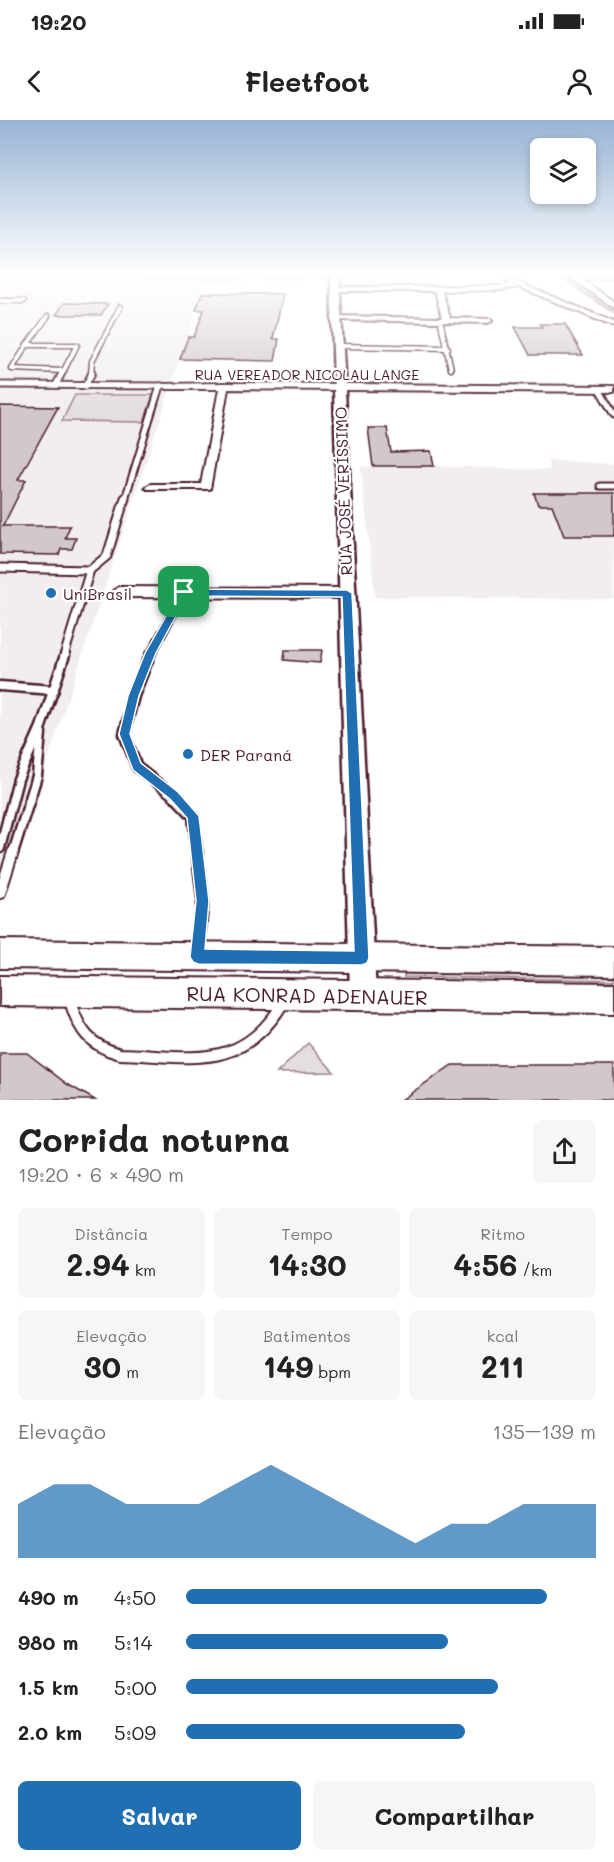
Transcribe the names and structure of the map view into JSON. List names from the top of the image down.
{
  "streets": {
    "main road": ["RUA KONRAD ADENAUER"],
    "street": ["RUA VEREADOR NICOLAU LANGE", "RUA JOSÉ VERÍSSIMO"]
  },
  "crossings": [
    ["RUA VEREADOR NICOLAU LANGE", "RUA JOSÉ VERÍSSIMO"],
    ["RUA JOSÉ VERÍSSIMO", "RUA KONRAD ADENAUER"]
  ],
  "places": ["UniBrasil", "DER Paraná"],
  "page": {
    "status": "19:20",
    "header": "Fleetfoot",
    "heading": ["Corrida noturna", "19:20 · 6 × 490 m"],
    "stats": [
      ["Distância", "2.94 km"],
      ["Tempo", "14:30"],
      ["Ritmo", "4:56 /km"],
      ["Elevação", "30 m"],
      ["Batimentos", "149 bpm"],
      ["kcal", "211"]
    ],
    "chart": ["Elevação", "135–139 m"],
    "list": [
      {
        "name": "490 m",
        "note": "4:50"
      },
      {
        "name": "980 m",
        "note": "5:14"
      },
      {
        "name": "1.5 km",
        "note": "5:00"
      },
      {
        "name": "2.0 km",
        "note": "5:09"
      }
    ],
    "buttons": ["Salvar", "Compartilhar"]
  }
}
